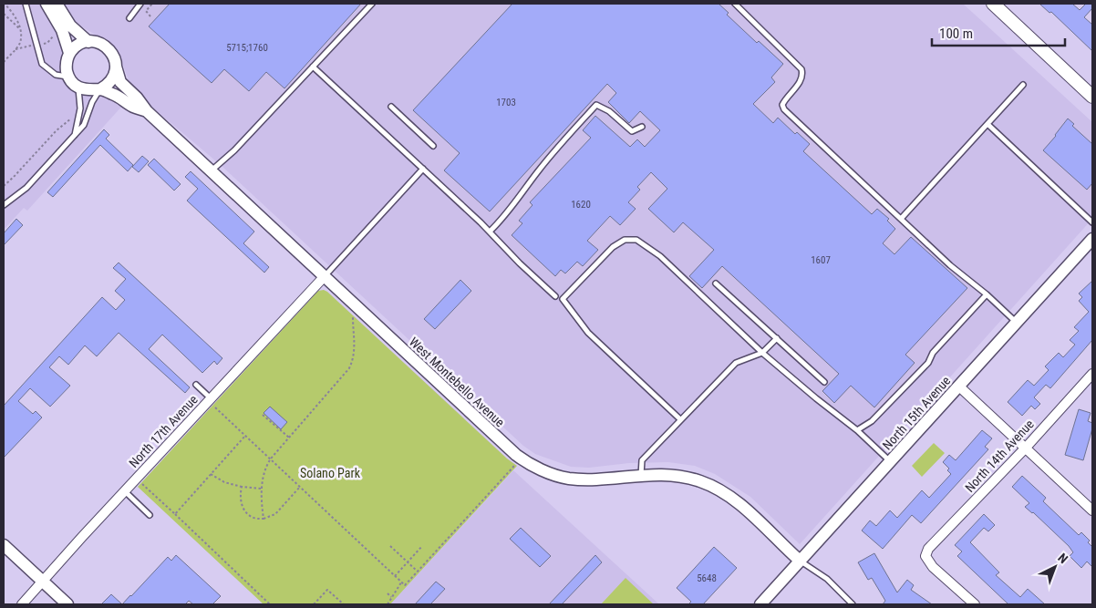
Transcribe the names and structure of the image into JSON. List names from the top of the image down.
{
  "streets": {
    "street": [
      "West Montebello Avenue",
      "North 15th Avenue",
      "North 17th Avenue",
      "North 14th Avenue"
    ]
  },
  "crossings": [
    ["West Montebello Avenue", "North 15th Avenue"],
    ["West Montebello Avenue", "North 17th Avenue"]
  ],
  "parks": ["Solano Park"],
  "house_numbers": [
    "5715;1760",
    "1703",
    "1620",
    "1607",
    "5648"
  ],
  "scale_bar": "100 m",
  "north": "top right"
}
